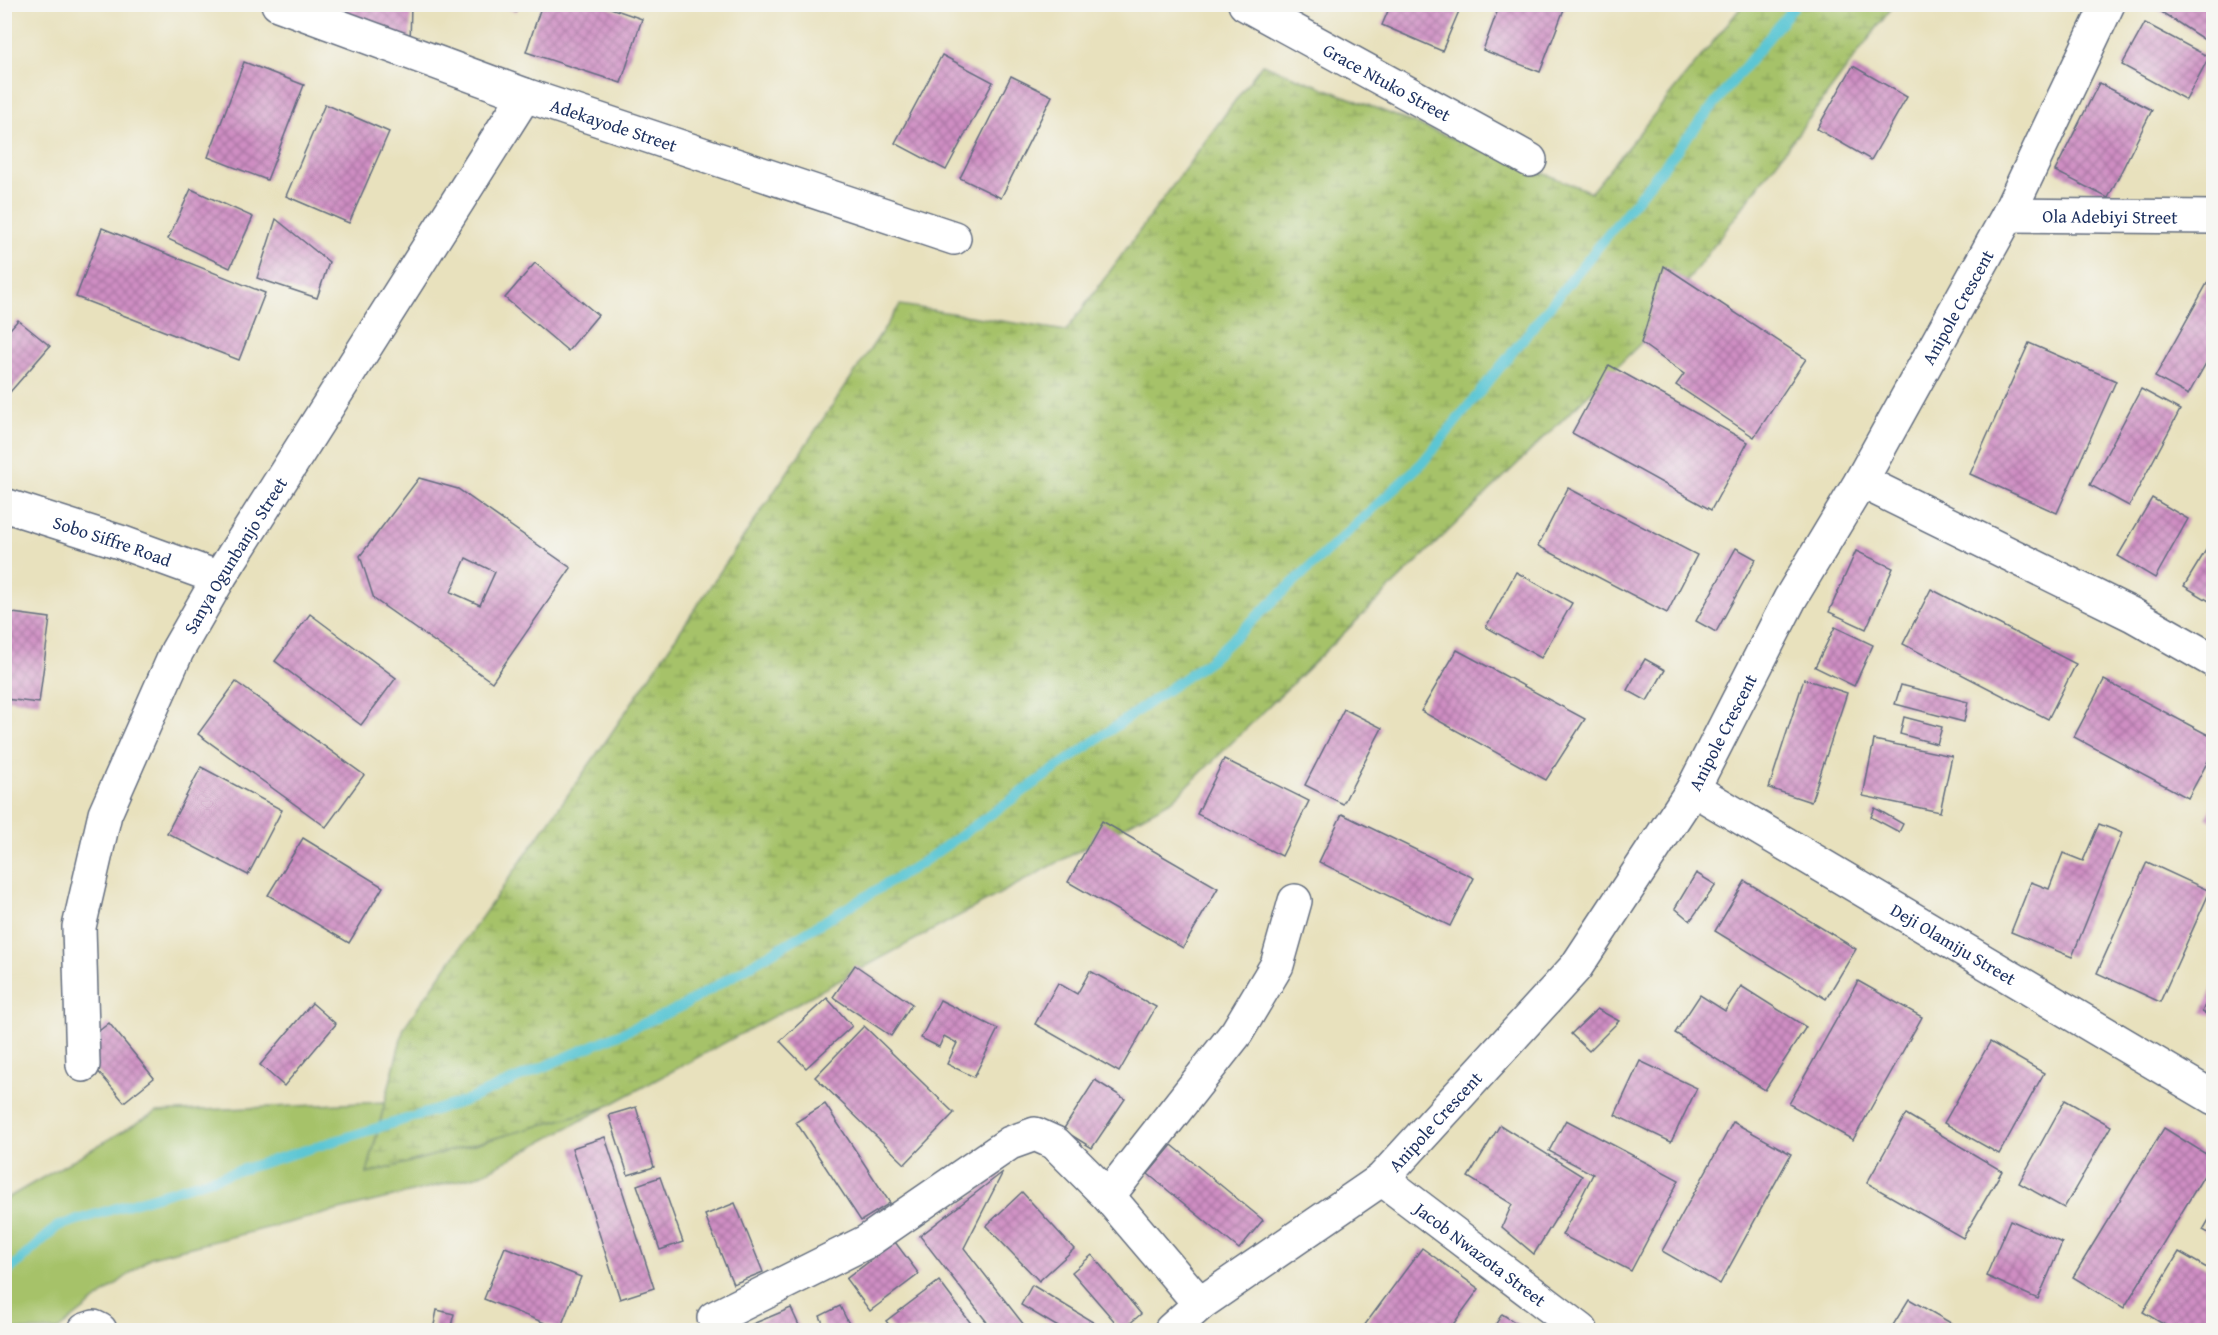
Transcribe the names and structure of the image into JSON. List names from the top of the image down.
{
  "streets": {
    "street": [
      "Grace Ntuko Street",
      "Adekayode Street",
      "Ola Adebiyi Street",
      "Anipole Crescent",
      "Sobo Siffre Road",
      "Sanya Ogunbanjo Street",
      "Deji Olamiju Street",
      "Jacob Nwazota Street"
    ]
  },
  "crossings": [
    ["Adekayode Street", "Sanya Ogunbanjo Street"],
    ["Ola Adebiyi Street", "Anipole Crescent"],
    ["Anipole Crescent", "Deji Olamiju Street"],
    ["Anipole Crescent", "Jacob Nwazota Street"],
    ["Sobo Siffre Road", "Sanya Ogunbanjo Street"]
  ]
}
